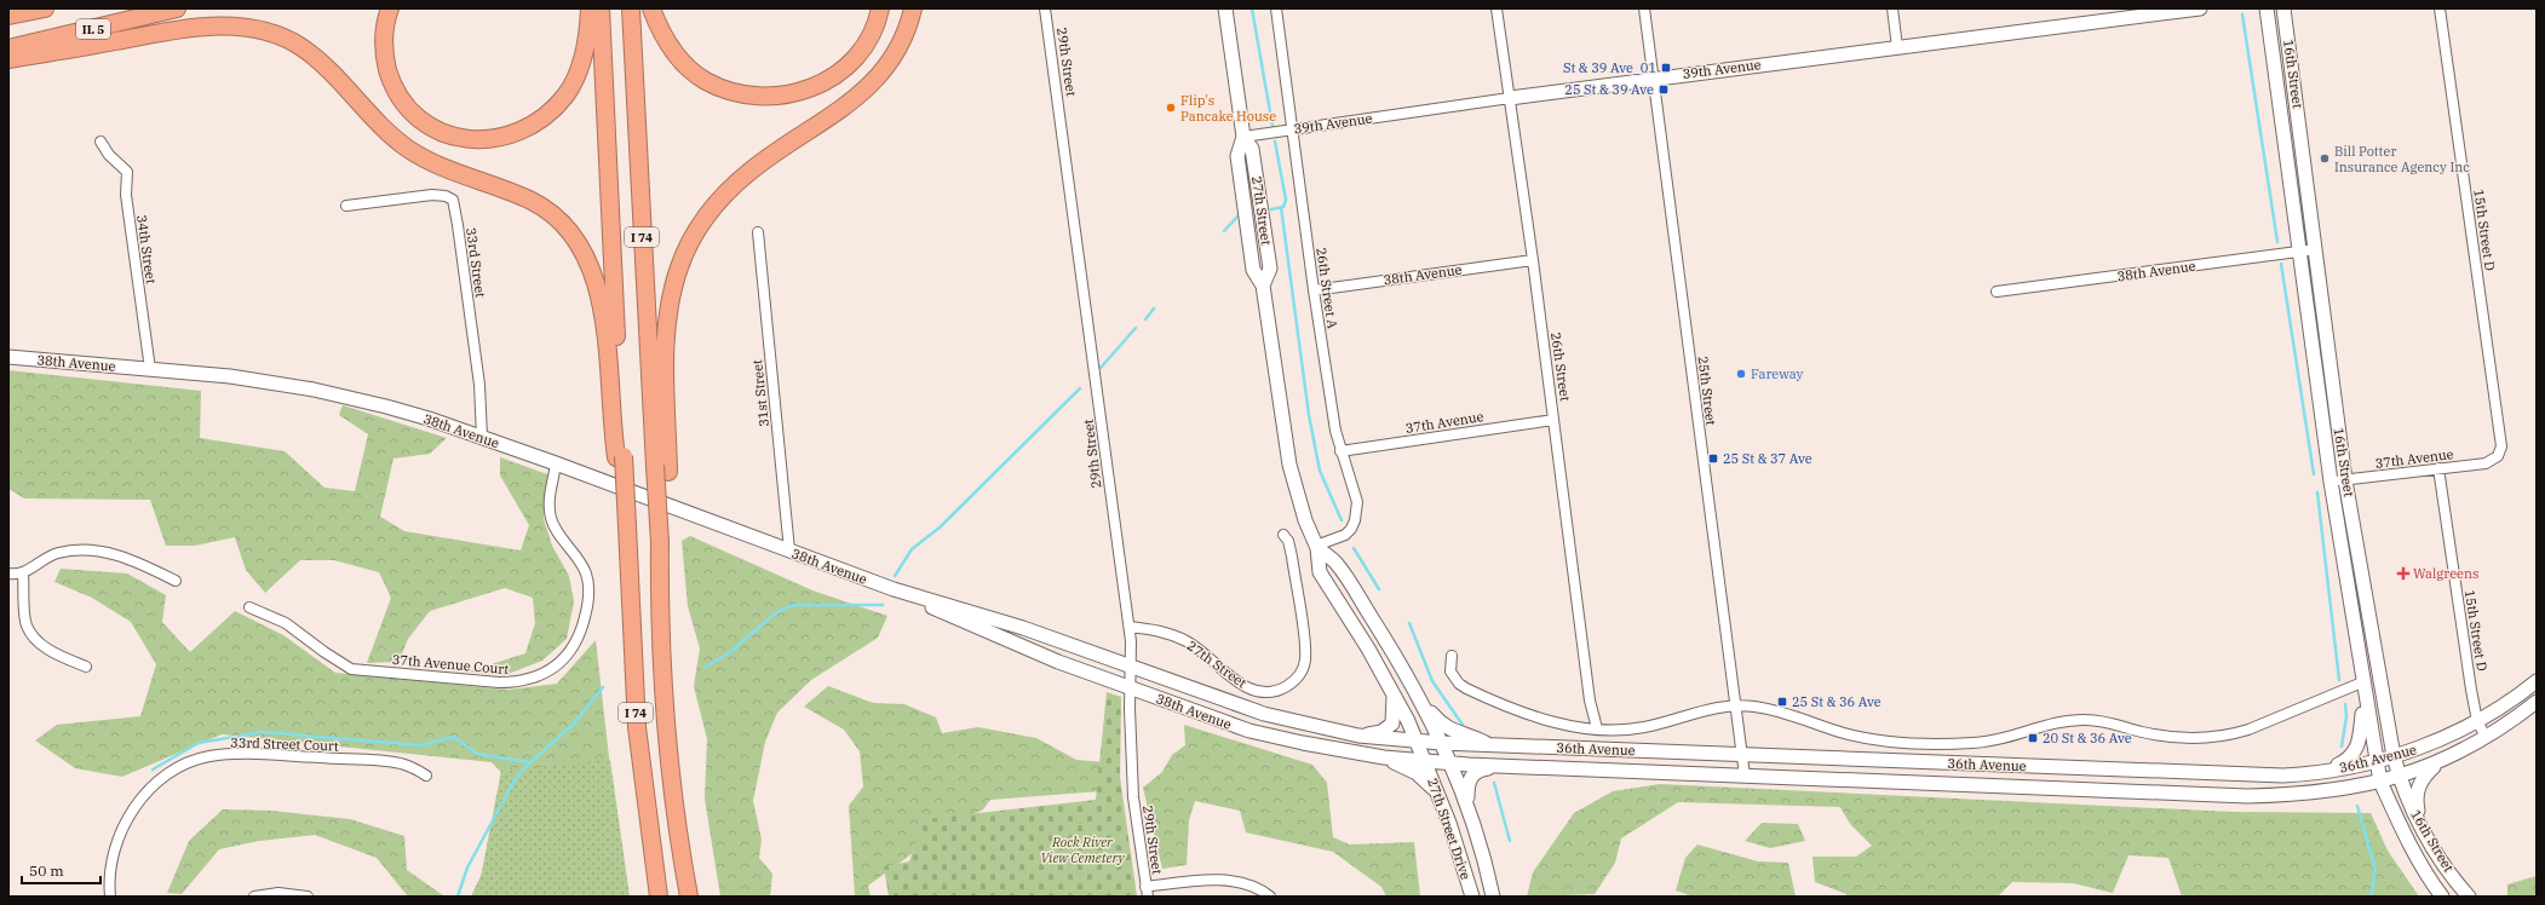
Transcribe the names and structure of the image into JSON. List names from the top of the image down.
{
  "streets": {
    "highway": ["IL 5", "I 74"],
    "main road": [
      "39th Avenue",
      "16th Street",
      "27th Street",
      "38th Avenue",
      "36th Avenue",
      "27th Street Drive"
    ],
    "street": [
      "29th Street",
      "15th Street D",
      "34th Street",
      "33rd Street",
      "26th Street A",
      "26th Street",
      "25th Street",
      "31st Street",
      "37th Avenue",
      "37th Avenue Court",
      "33rd Street Court"
    ]
  },
  "crossings": [
    ["29th Street", "27th Street"],
    ["29th Street", "38th Avenue"],
    ["39th Avenue", "27th Street"],
    ["39th Avenue", "26th Street A"],
    ["39th Avenue", "26th Street"],
    ["39th Avenue", "25th Street"],
    ["16th Street", "38th Avenue"],
    ["16th Street", "37th Avenue"],
    ["16th Street", "36th Avenue"],
    ["27th Street", "38th Avenue"],
    ["27th Street", "26th Street A"],
    ["27th Street", "36th Avenue"],
    ["27th Street", "27th Street Drive"],
    ["15th Street D", "37th Avenue"],
    ["15th Street D", "36th Avenue"],
    ["34th Street", "38th Avenue"],
    ["33rd Street", "38th Avenue"],
    ["38th Avenue", "26th Street A"],
    ["38th Avenue", "26th Street"],
    ["38th Avenue", "31st Street"],
    ["38th Avenue", "37th Avenue Court"],
    ["38th Avenue", "36th Avenue"],
    ["38th Avenue", "27th Street Drive"],
    ["26th Street A", "37th Avenue"],
    ["26th Street", "37th Avenue"],
    ["26th Street", "36th Avenue"],
    ["25th Street", "36th Avenue"],
    ["36th Avenue", "27th Street Drive"]
  ],
  "parks": ["Rock River View Cemetery"],
  "places": {
    "transit": [
      "St & 39 Ave_01",
      "25 St & 39 Ave",
      "25 St & 37 Ave",
      "25 St & 36 Ave",
      "20 St & 36 Ave"
    ],
    "other": ["Flip's Pancake House", "Bill Potter Insurance Agency Inc", "Fareway"],
    "health": ["Walgreens"]
  },
  "scale_bar": "50 m"
}
